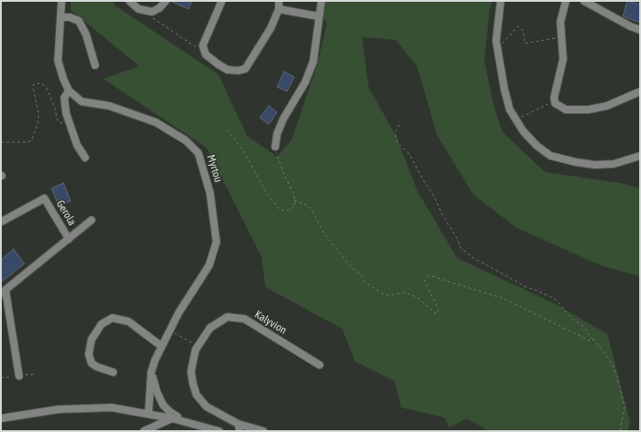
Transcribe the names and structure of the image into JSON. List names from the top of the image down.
{
  "streets": {
    "street": ["Myrtou", "Gerola", "Kalyvion"]
  }
}
